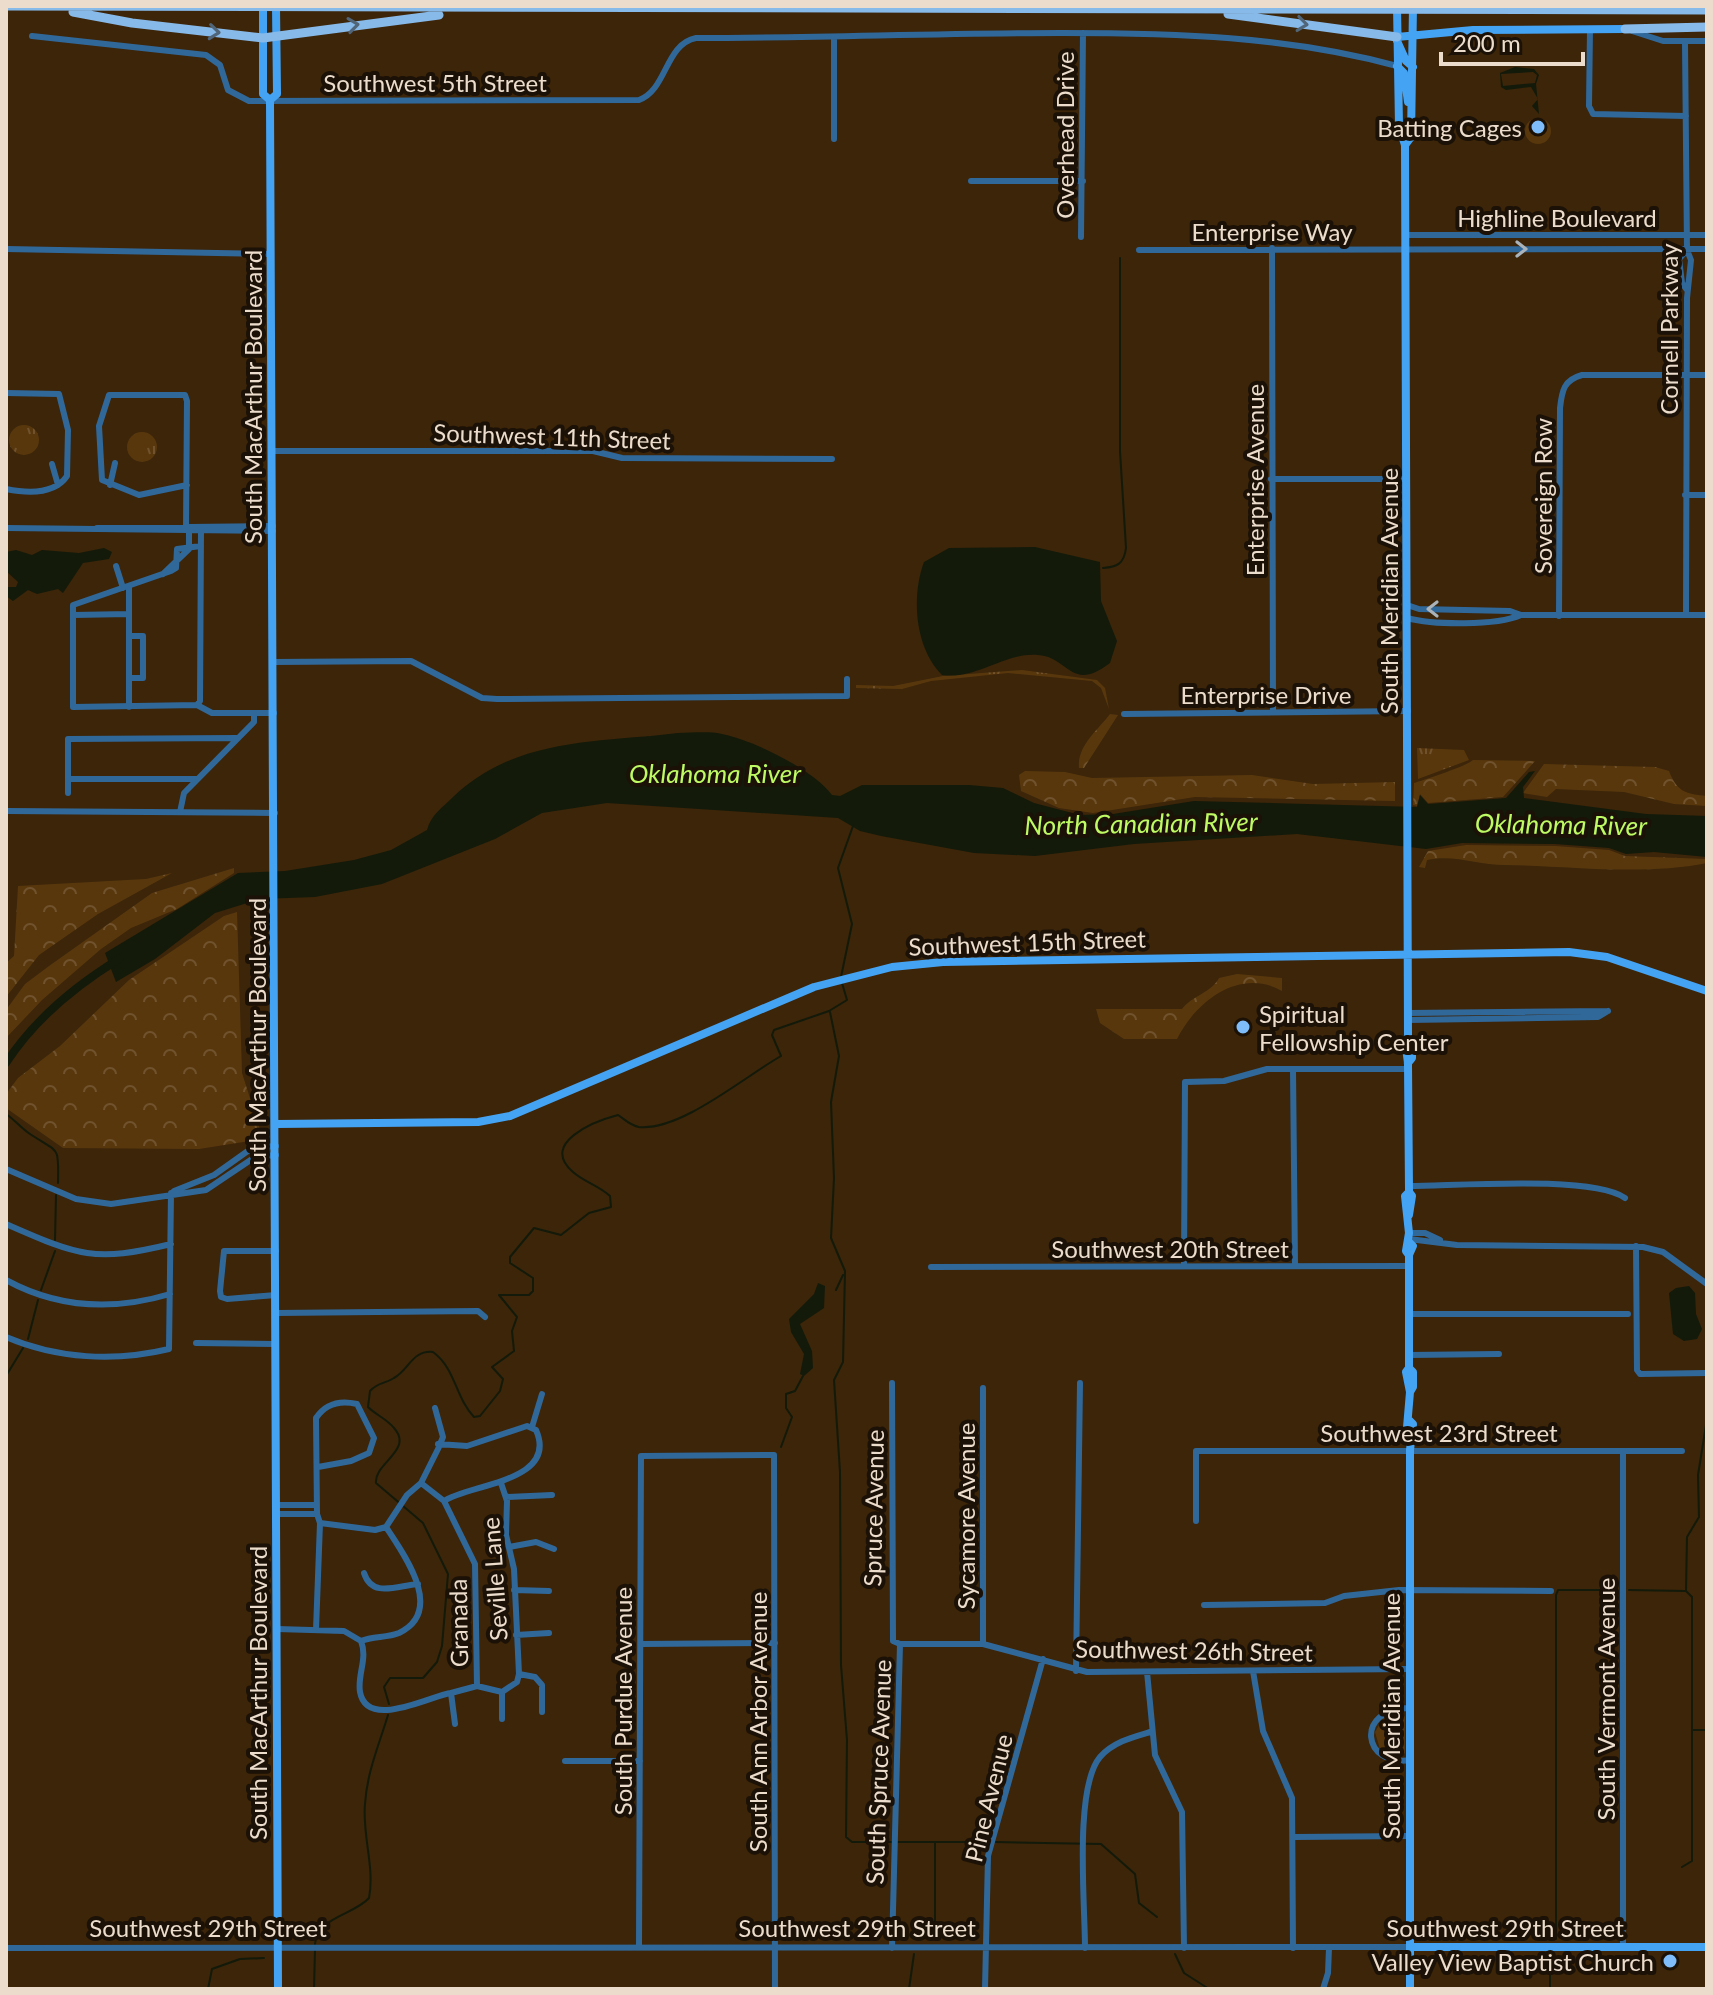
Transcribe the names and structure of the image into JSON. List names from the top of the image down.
{
  "streets": {
    "main road": [
      "South MacArthur Boulevard",
      "South Meridian Avenue",
      "Southwest 15th Street",
      "Southwest 29th Street"
    ],
    "street": [
      "Southwest 5th Street",
      "Overhead Drive",
      "Highline Boulevard",
      "Enterprise Way",
      "Cornell Parkway",
      "Southwest 11th Street",
      "Enterprise Avenue",
      "Sovereign Row",
      "Enterprise Drive",
      "Southwest 20th Street",
      "Southwest 23rd Street",
      "Spruce Avenue",
      "Sycamore Avenue",
      "Seville Lane",
      "Granada",
      "Southwest 26th Street",
      "South Vermont Avenue",
      "South Purdue Avenue",
      "South Ann Arbor Avenue",
      "South Spruce Avenue",
      "Pine Avenue"
    ]
  },
  "crossings": [
    ["Southwest 5th Street", "South MacArthur Boulevard"],
    ["Highline Boulevard", "Enterprise Way"],
    ["Highline Boulevard", "Cornell Parkway"],
    ["Highline Boulevard", "South Meridian Avenue"],
    ["Enterprise Way", "Enterprise Avenue"],
    ["Enterprise Way", "South Meridian Avenue"],
    ["Cornell Parkway", "Sovereign Row"],
    ["South MacArthur Boulevard", "Southwest 11th Street"],
    ["South MacArthur Boulevard", "Southwest 15th Street"],
    ["South MacArthur Boulevard", "Southwest 29th Street"],
    ["Enterprise Avenue", "Enterprise Drive"],
    ["South Meridian Avenue", "Enterprise Drive"],
    ["South Meridian Avenue", "Southwest 15th Street"],
    ["South Meridian Avenue", "Southwest 20th Street"],
    ["South Meridian Avenue", "Southwest 23rd Street"],
    ["South Meridian Avenue", "Southwest 26th Street"],
    ["South Meridian Avenue", "Southwest 29th Street"],
    ["Southwest 23rd Street", "South Vermont Avenue"],
    ["Spruce Avenue", "Southwest 26th Street"],
    ["Spruce Avenue", "South Spruce Avenue"],
    ["Sycamore Avenue", "Southwest 26th Street"],
    ["Seville Lane", "Granada"],
    ["Southwest 26th Street", "South Spruce Avenue"],
    ["Southwest 26th Street", "Pine Avenue"],
    ["South Vermont Avenue", "Southwest 29th Street"],
    ["South Purdue Avenue", "South Ann Arbor Avenue"],
    ["South Purdue Avenue", "Southwest 29th Street"],
    ["South Ann Arbor Avenue", "Southwest 29th Street"],
    ["South Spruce Avenue", "Southwest 29th Street"],
    ["Pine Avenue", "Southwest 29th Street"]
  ],
  "water": ["Oklahoma River", "North Canadian River"],
  "places": ["Batting Cages", "Spiritual Fellowship Center", "Valley View Baptist Church"],
  "scale_bar": "200 m"
}
